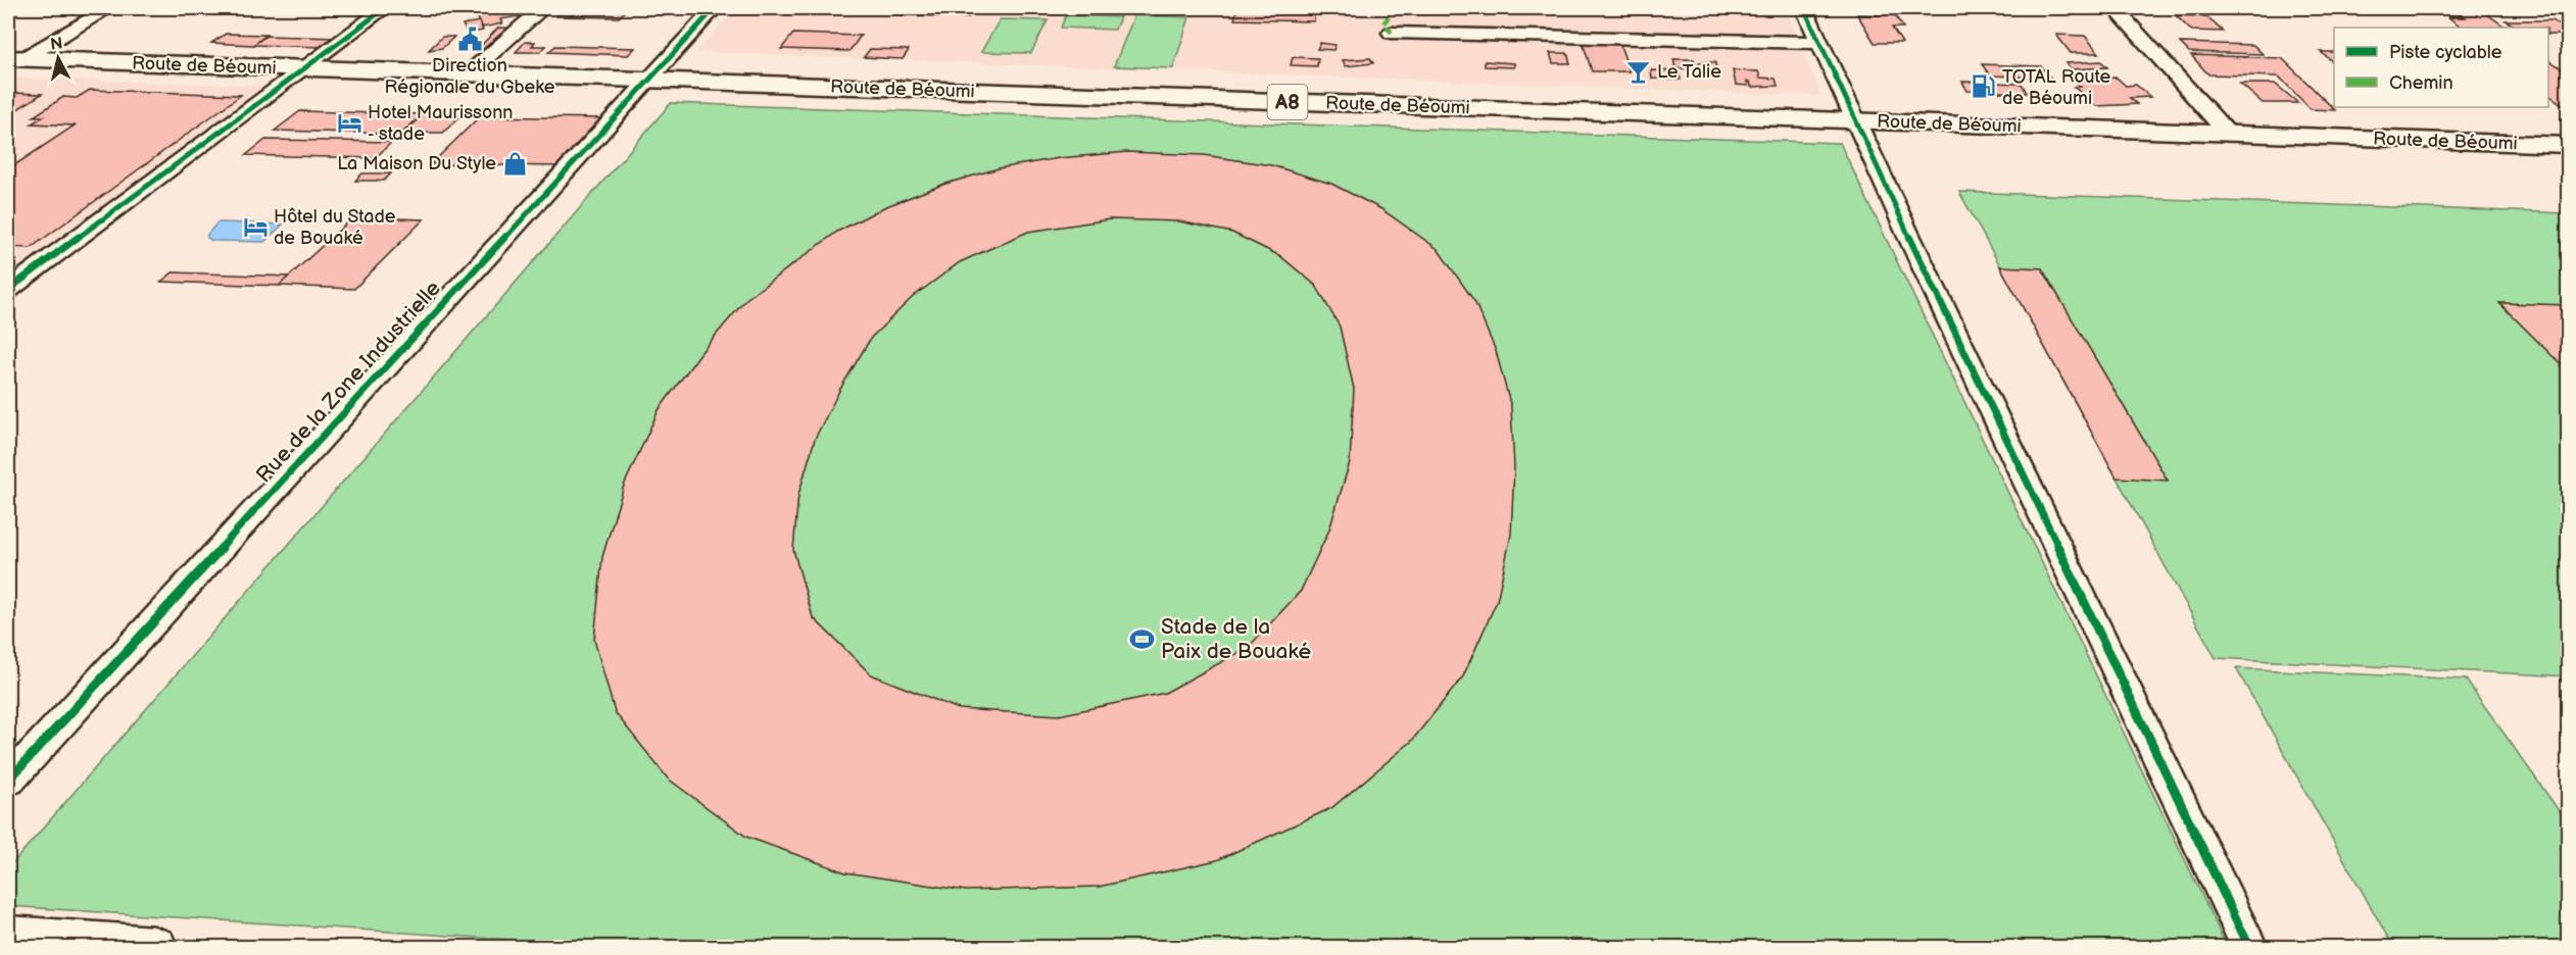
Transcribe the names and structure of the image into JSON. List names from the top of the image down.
{
  "streets": {
    "main road": ["Route de Béoumi", "A8"],
    "street": ["Rue de la Zone Industrielle"]
  },
  "crossings": [
    ["Route de Béoumi", "Rue de la Zone Industrielle"]
  ],
  "places": {
    "public building": ["Direction Régionale du Gbeke"],
    "bar": ["Le Talie"],
    "fuel station": ["TOTAL Route de Béoumi"],
    "hotel": ["Hotel Maurissonn - stade", "Hôtel du Stade de Bouaké"],
    "shop": ["La Maison Du Style"],
    "sports": ["Stade de la Paix de Bouaké"]
  },
  "legend": ["Piste cyclable", "Chemin"],
  "north": "top"
}
